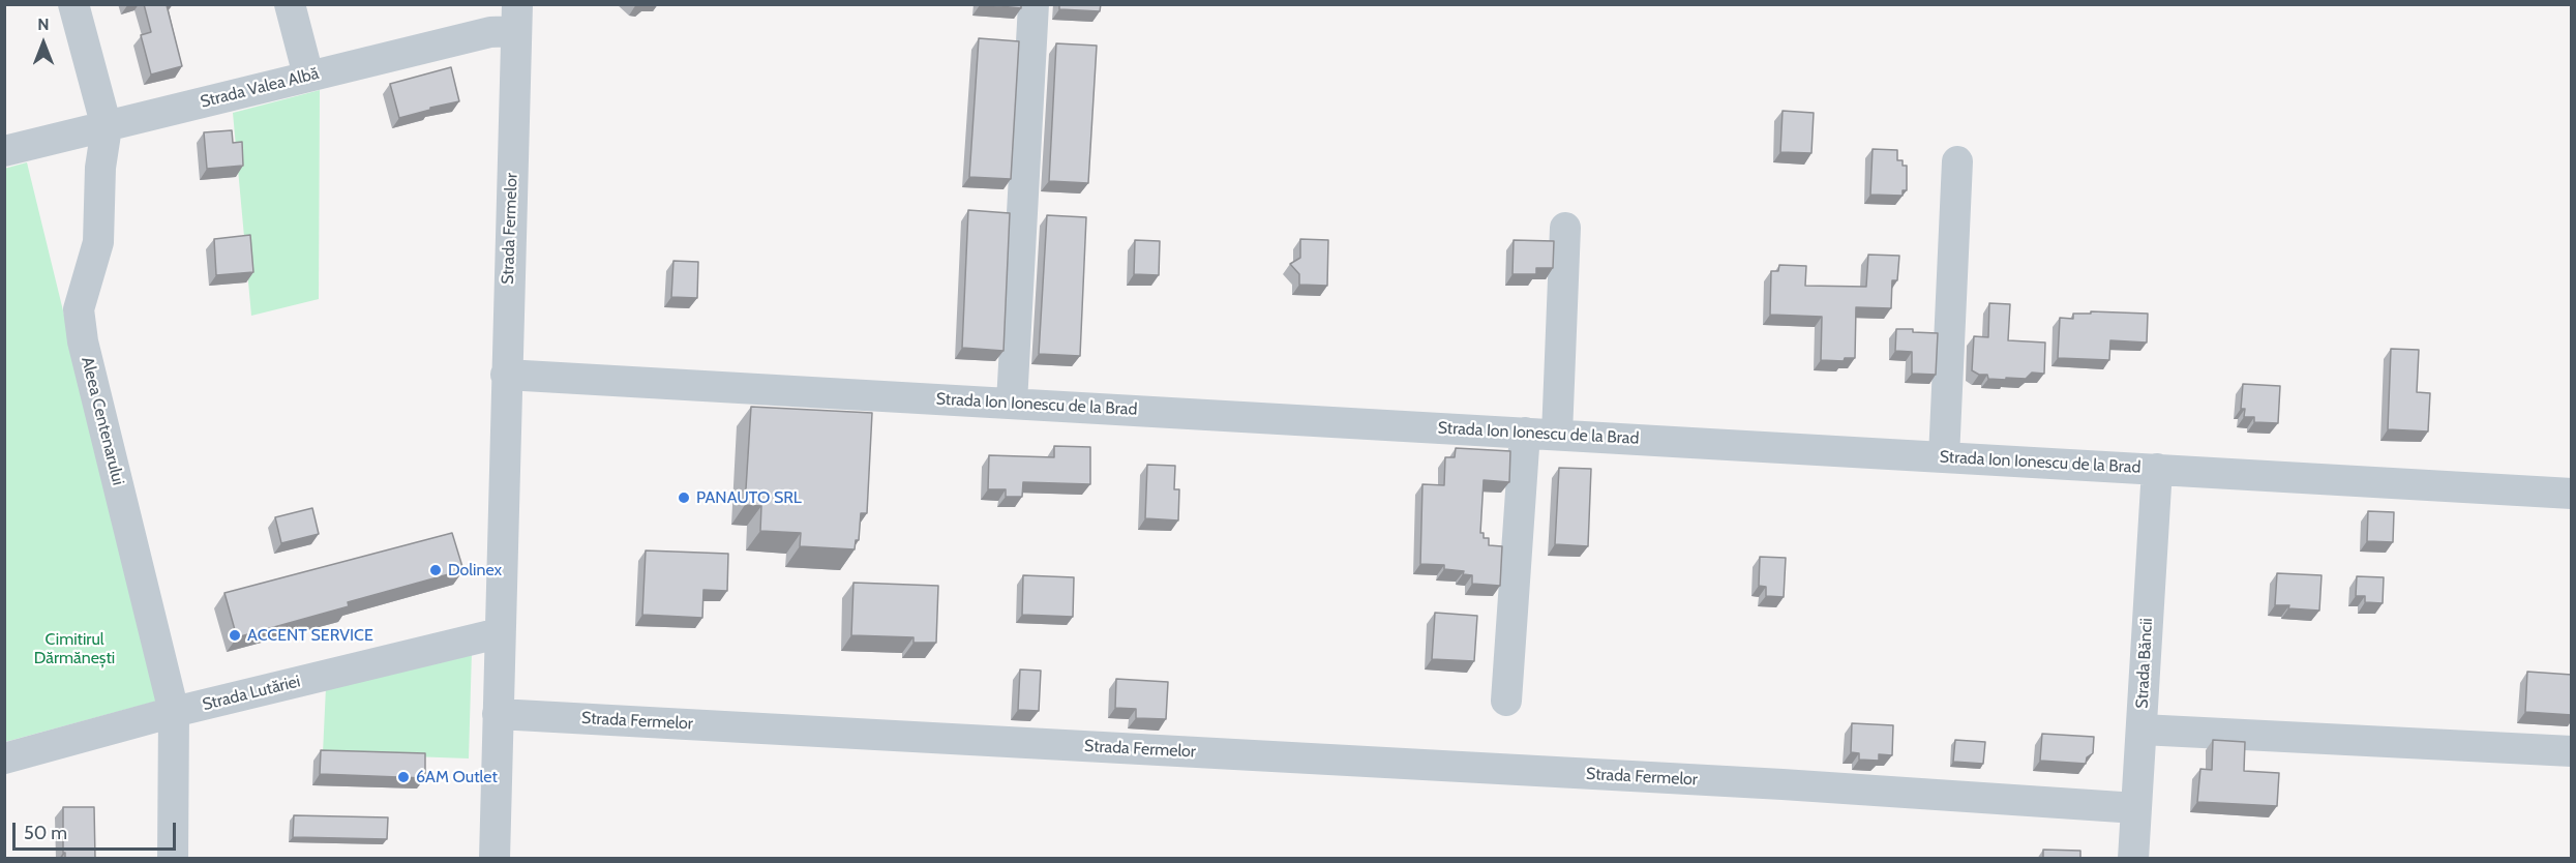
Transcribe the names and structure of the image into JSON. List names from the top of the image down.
{
  "streets": {
    "street": [
      "Strada Valea Albă",
      "Strada Fermelor",
      "Strada Ion Ionescu de la Brad",
      "Aleea Centenarului",
      "Strada Băncii",
      "Strada Lutăriei"
    ]
  },
  "crossings": [
    ["Strada Valea Albă", "Strada Fermelor"],
    ["Strada Valea Albă", "Aleea Centenarului"],
    ["Strada Fermelor", "Strada Ion Ionescu de la Brad"],
    ["Strada Fermelor", "Strada Băncii"],
    ["Strada Fermelor", "Strada Lutăriei"],
    ["Strada Ion Ionescu de la Brad", "Strada Băncii"],
    ["Aleea Centenarului", "Strada Lutăriei"]
  ],
  "parks": ["Cimitirul Dărmănești"],
  "places": [
    "PANAUTO SRL",
    "Dolinex",
    "ACCENT SERVICE",
    "6AM Outlet"
  ],
  "scale_bar": "50 m",
  "north": "top"
}
